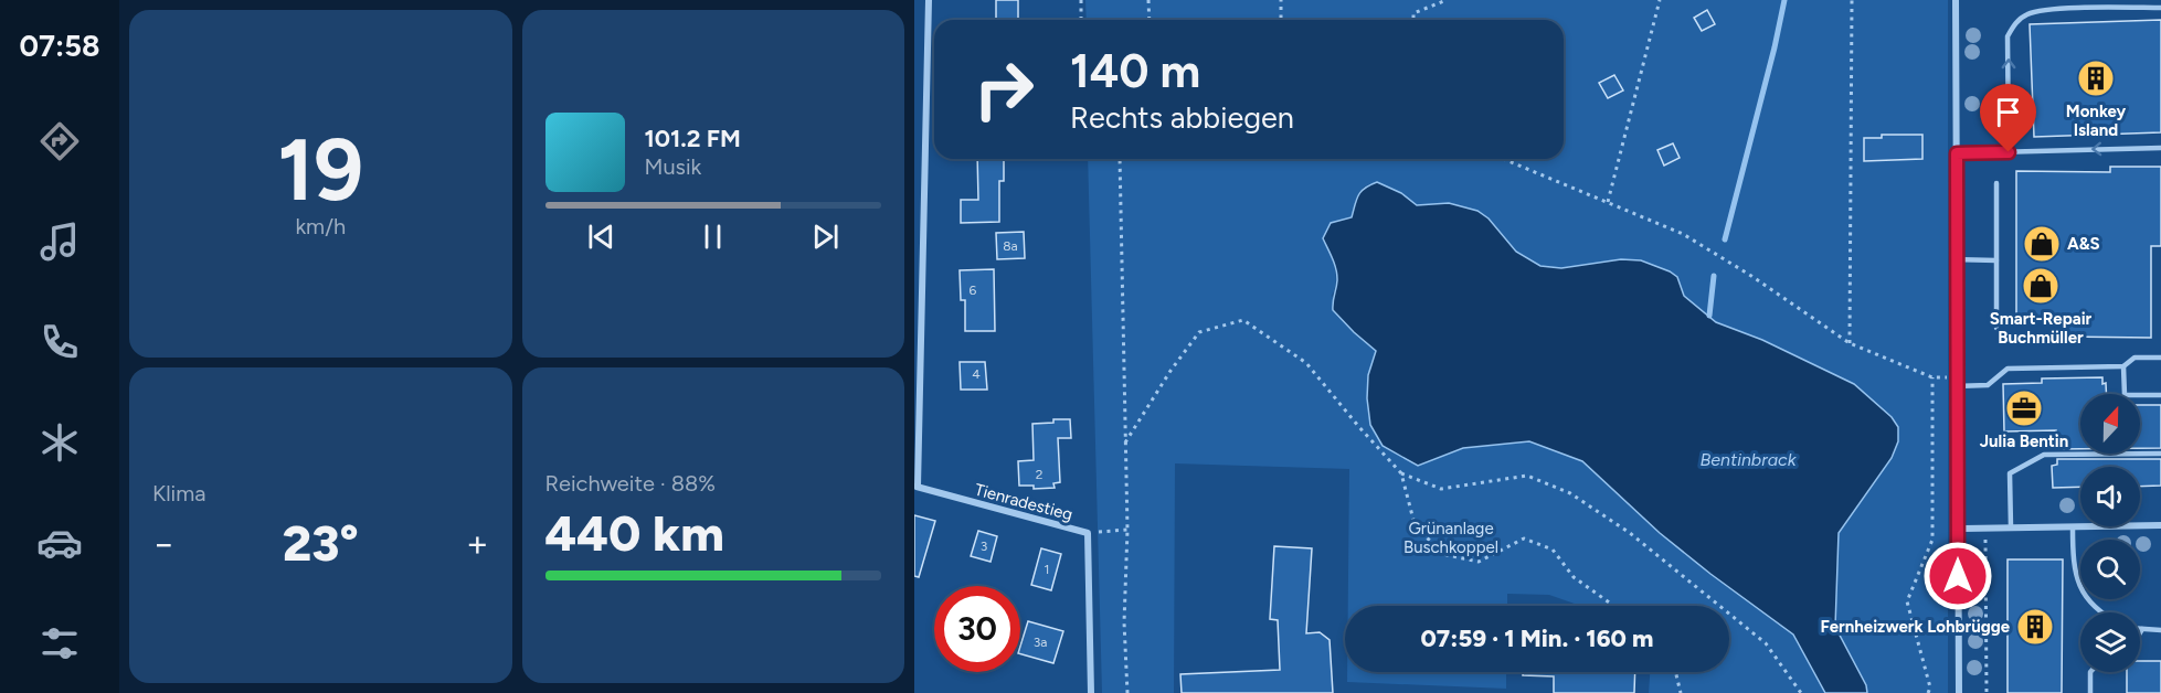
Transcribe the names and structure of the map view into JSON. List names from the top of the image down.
{
  "streets": {
    "street": ["Tienradestieg"]
  },
  "water": ["Bentinbrack"],
  "parks": ["Grünanlage Buschkoppel"],
  "places": {
    "building": ["Monkey Island", "Fernheizwerk Lohbrügge"],
    "shop": ["A&S", "Smart-Repair Buchmüller"],
    "office": ["Julia Bentin"]
  },
  "house_numbers": [
    "8a",
    "6",
    "4",
    "2",
    "3",
    "1",
    "3a"
  ],
  "north": "top",
  "page": {
    "tabs": "07:58",
    "tile": [
      ["19", "km/h"],
      "Klima",
      ["Reichweite · 88%", "440 km"]
    ],
    "turn": ["140 m", "Rechts abbiegen"],
    "song": ["101.2 FM", "Musik"],
    "heat": ["−", "23°", "+"],
    "limit": "30",
    "trip": "07:59 · 1 Min. · 160 m"
  }
}
